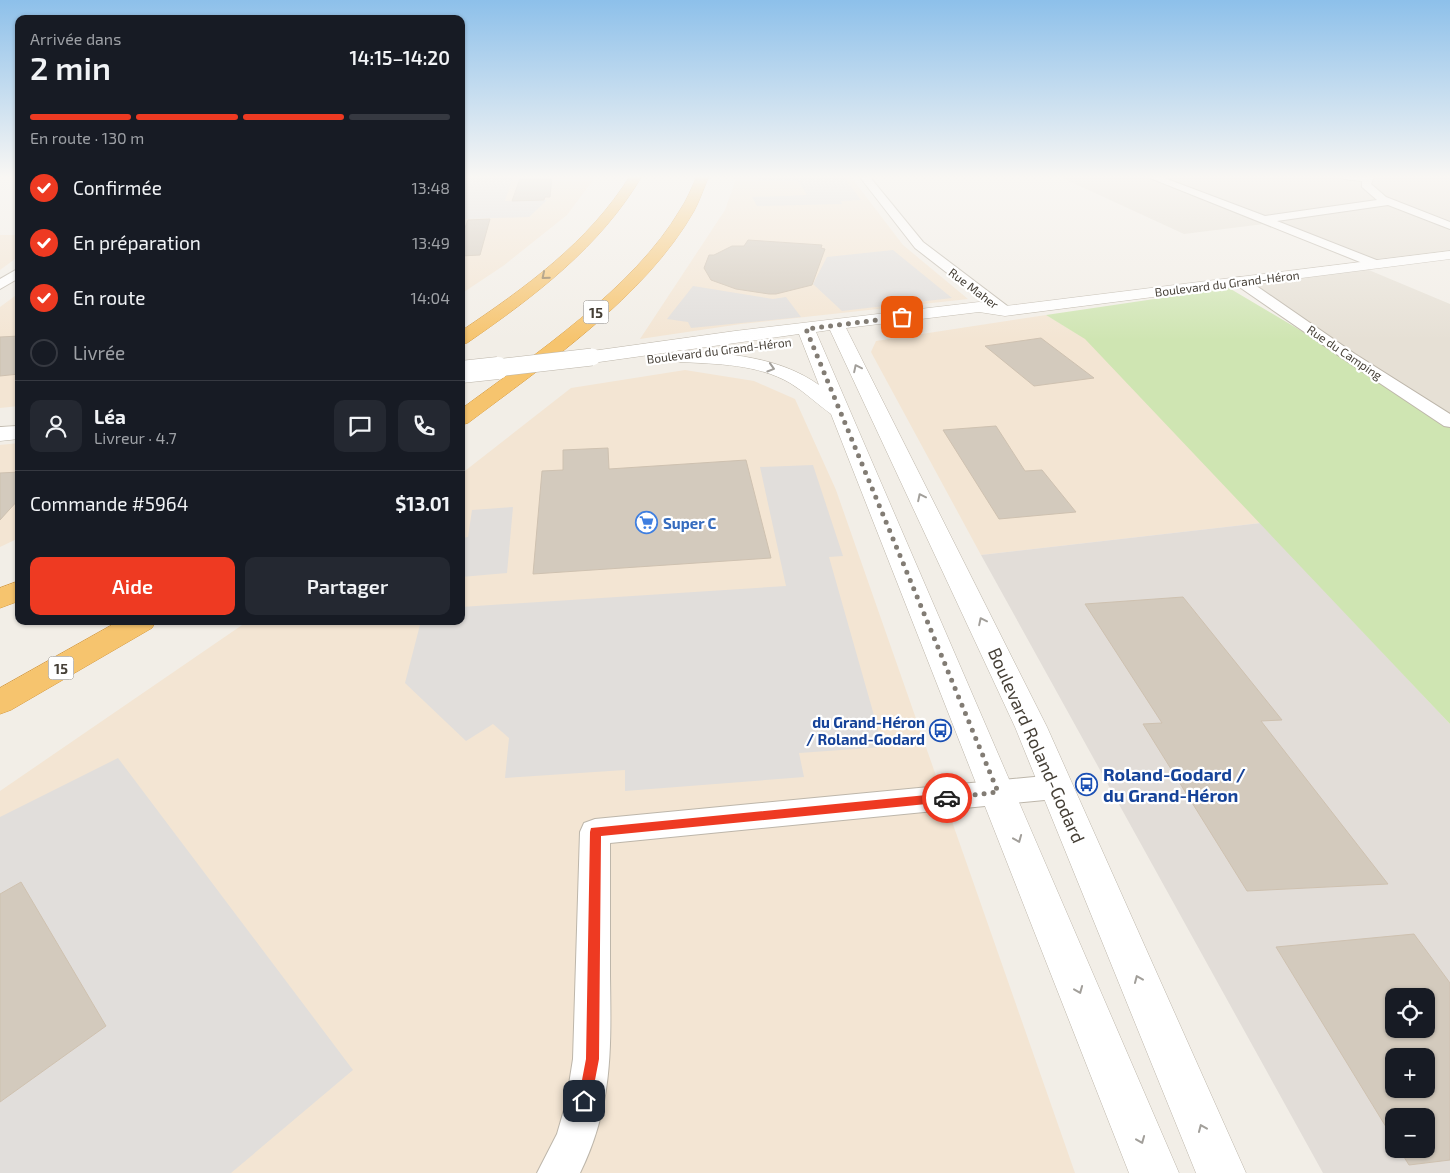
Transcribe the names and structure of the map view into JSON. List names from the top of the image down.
{
  "streets": {
    "highway": ["15"],
    "street": [
      "Boulevard du Grand-Héron",
      "Rue Maher",
      "Rue du Camping",
      "Boulevard Roland-Godard"
    ]
  },
  "crossings": [
    ["Boulevard du Grand-Héron", "Rue Maher"],
    ["Boulevard du Grand-Héron", "Rue du Camping"],
    ["Boulevard du Grand-Héron", "Boulevard Roland-Godard"]
  ],
  "places": {
    "supermarket": ["Super C"],
    "bus stop": ["du Grand-Héron / Roland-Godard", "Roland-Godard / du Grand-Héron"]
  },
  "page": {
    "heading": ["2 min", "Arrivée dans", "14:15–14:20"],
    "panel": [
      "Léa",
      "Livreur · 4.7",
      "Commande #5964",
      "$13.01"
    ],
    "bar": "En route · 130 m",
    "list": [
      ["Confirmée", "13:48"],
      ["En préparation", "13:49"],
      ["En route", "14:04"],
      "Livrée"
    ],
    "buttons": ["Aide", "Partager"],
    "map_buttons": ["+", "−"]
  }
}
